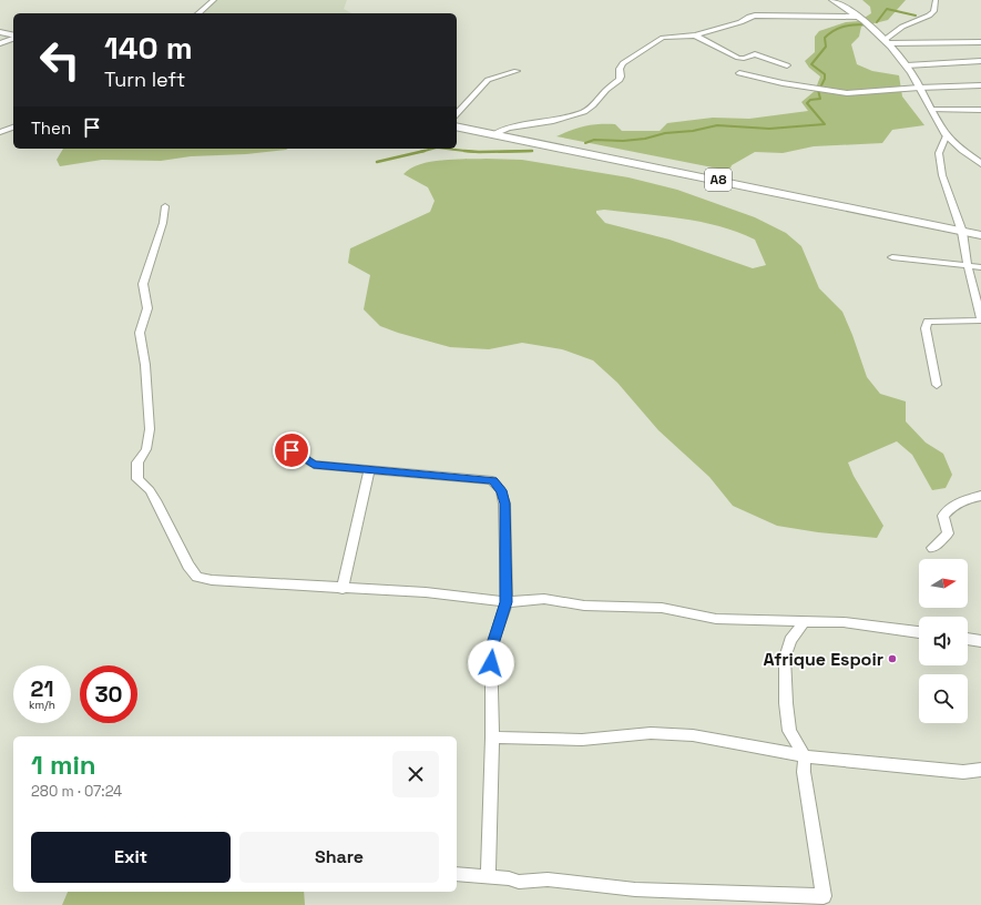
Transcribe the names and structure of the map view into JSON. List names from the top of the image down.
{
  "streets": {
    "main road": ["A8"]
  },
  "places": ["Afrique Espoir"],
  "north": "right",
  "page": {
    "turn": ["140 m", "Turn left"],
    "then": "Then",
    "speed": "21 km/h",
    "limit": "30",
    "heading": ["1 min", "280 m · 07:24"],
    "buttons": ["Exit", "Share"]
  }
}
